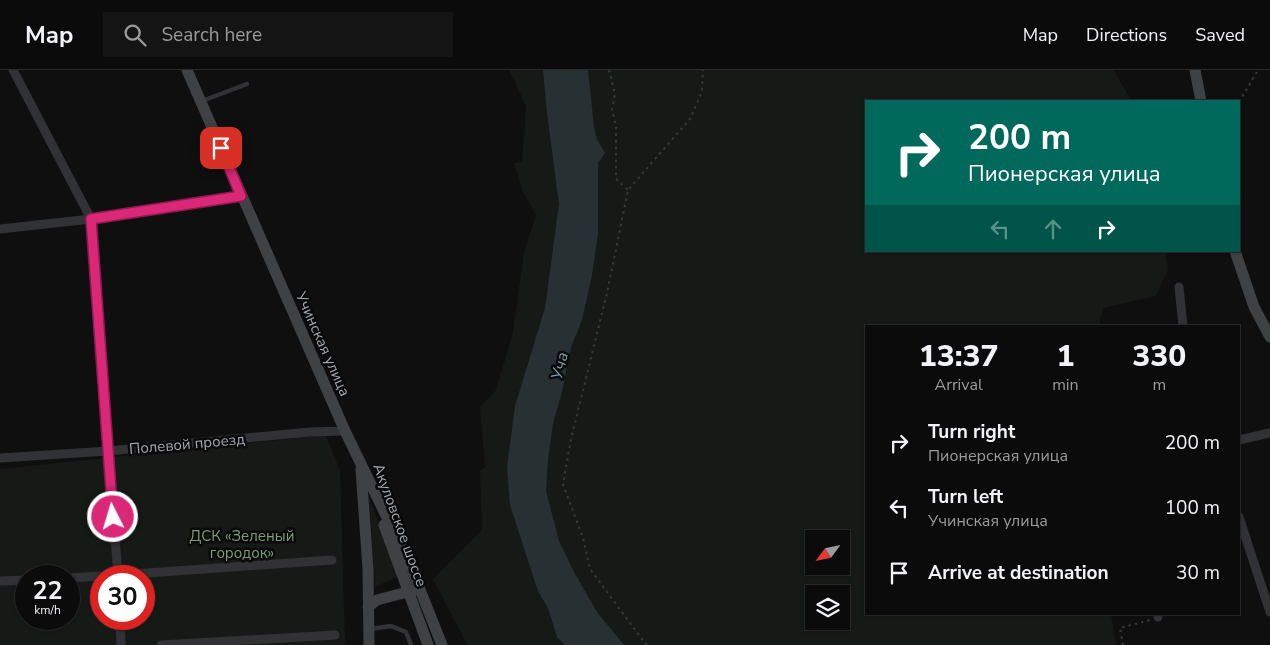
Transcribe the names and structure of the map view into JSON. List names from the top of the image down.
{
  "streets": {
    "main road": ["Учинская улица", "Акуловское шоссе"],
    "street": ["Полевой проезд"]
  },
  "crossings": [
    ["Учинская улица", "Полевой проезд"],
    ["Учинская улица", "Акуловское шоссе"]
  ],
  "water": ["Уча"],
  "parks": ["ДСК «Зеленый городок»"],
  "north": "bottom left",
  "page": {
    "header": "Map",
    "search": "Search here",
    "nav": ["Map", "Directions", "Saved"],
    "turn": ["200 m", "Пионерская улица"],
    "eta": [
      "13:37",
      "Arrival",
      "1",
      "min",
      "330",
      "m"
    ],
    "list": [
      {
        "name": "Turn right",
        "note": "Пионерская улица",
        "value": "200 m"
      },
      {
        "name": "Turn left",
        "note": "Учинская улица",
        "value": "100 m"
      },
      {
        "name": "Arrive at destination",
        "value": "30 m"
      }
    ],
    "speed": "22 km/h",
    "limit": "30"
  }
}
